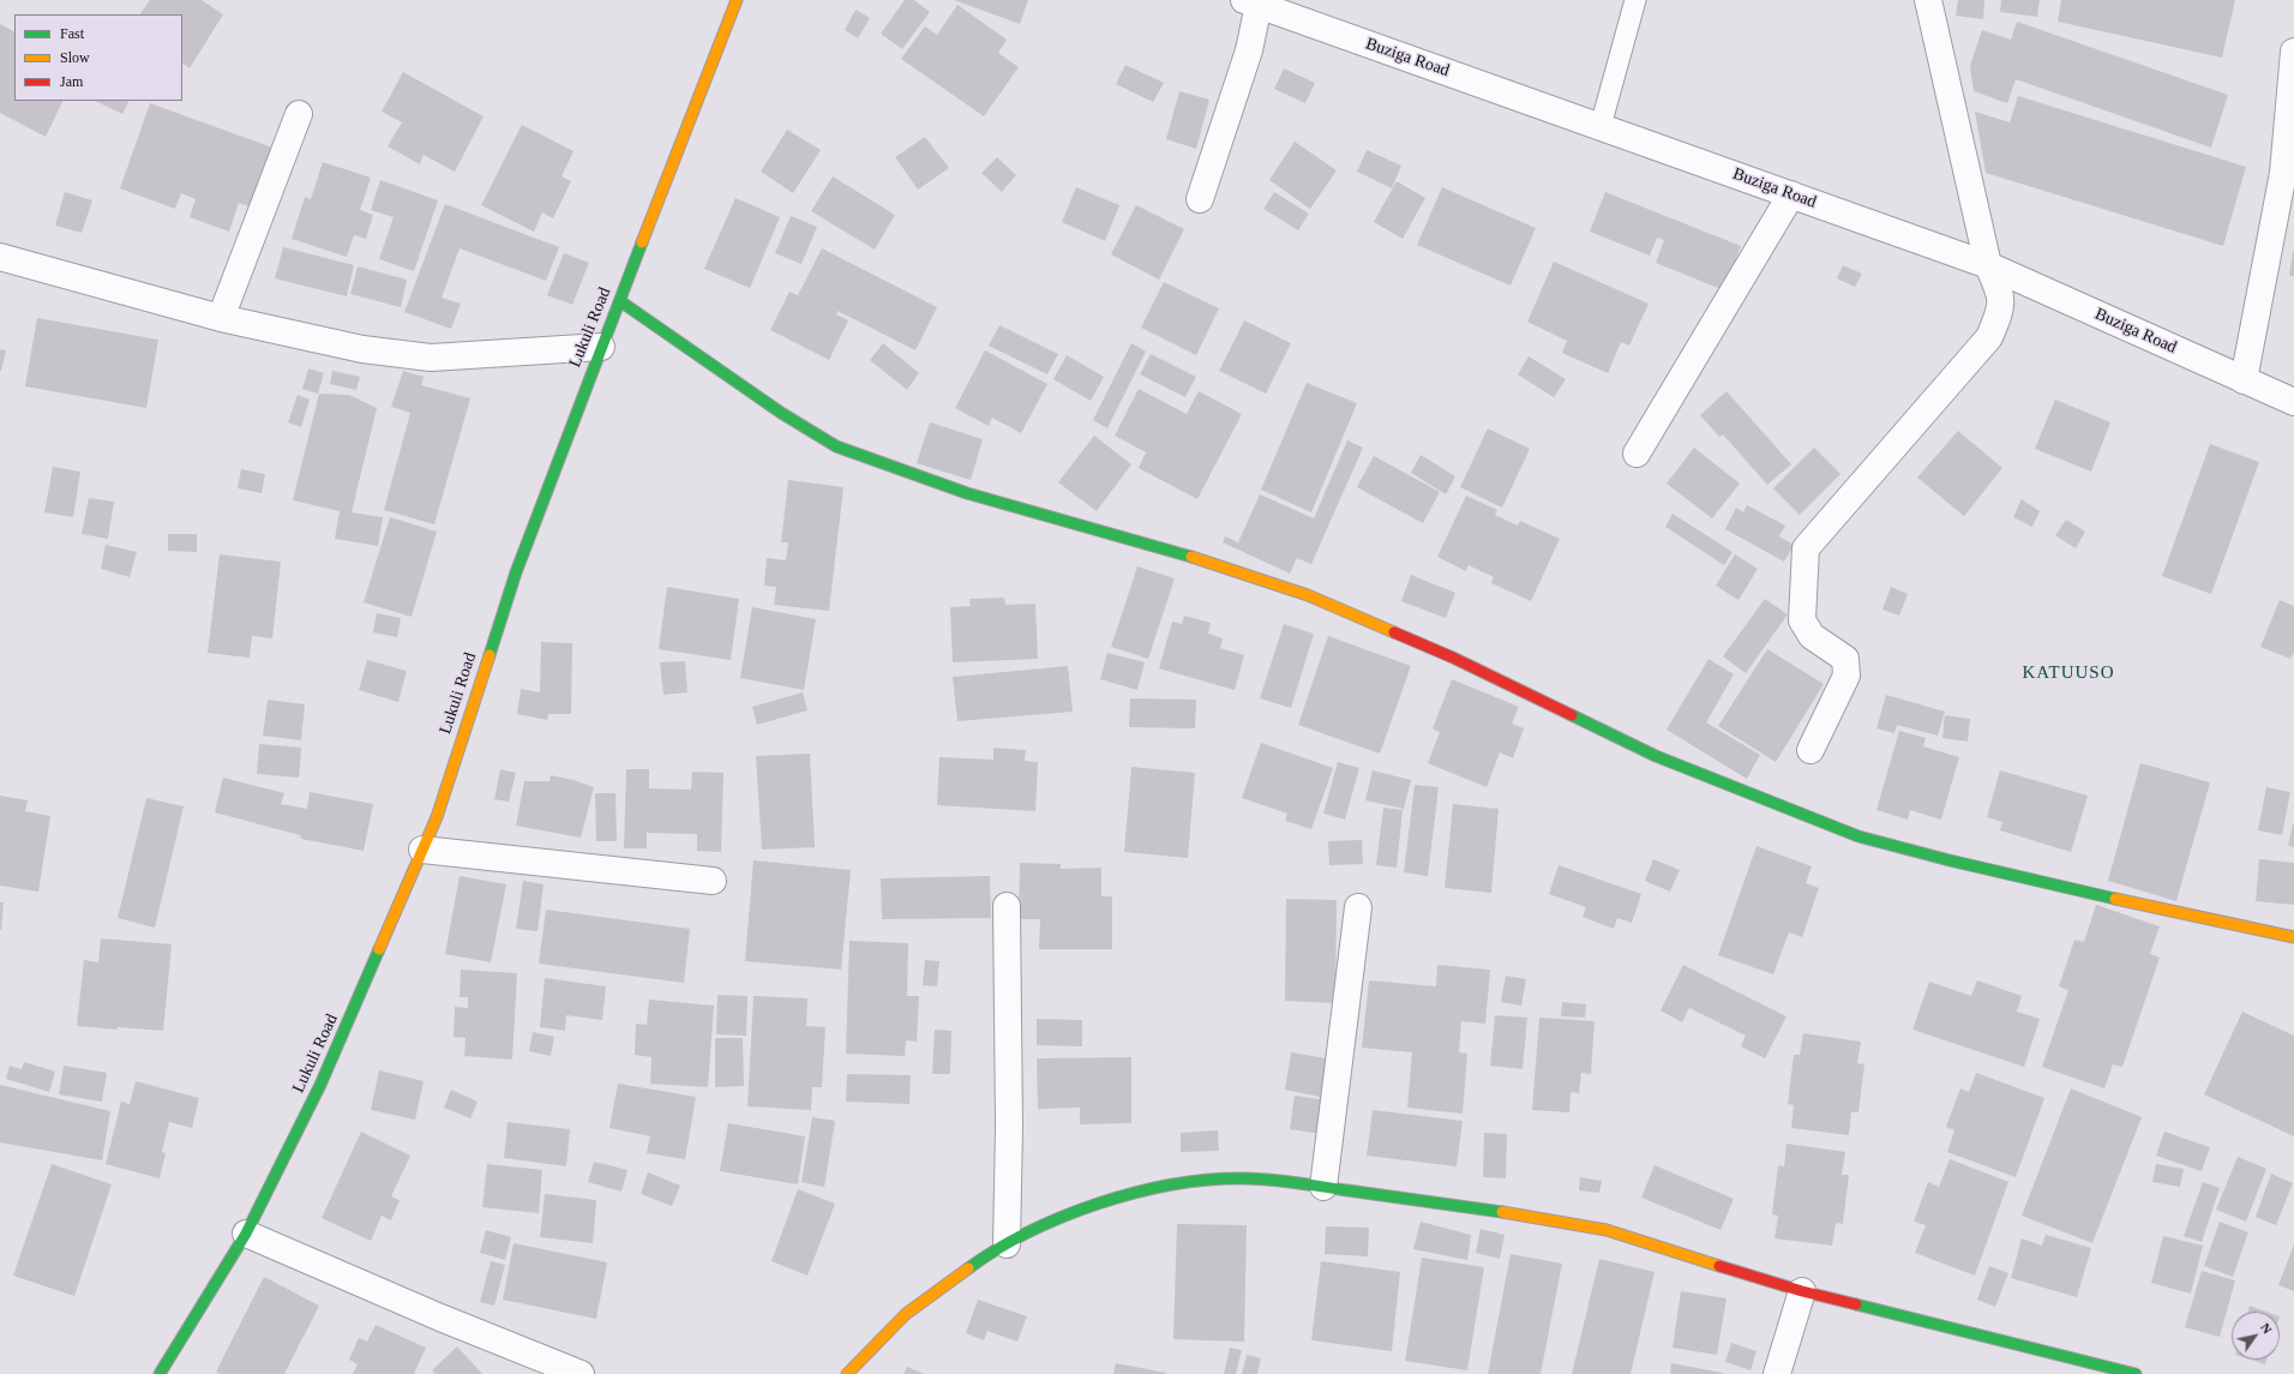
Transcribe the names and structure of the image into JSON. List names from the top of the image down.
{
  "streets": {
    "street": ["Buziga Road", "Lukuli Road"]
  },
  "districts": ["KATUUSO"],
  "legend": ["Fast", "Slow", "Jam"],
  "north": "top right"
}
